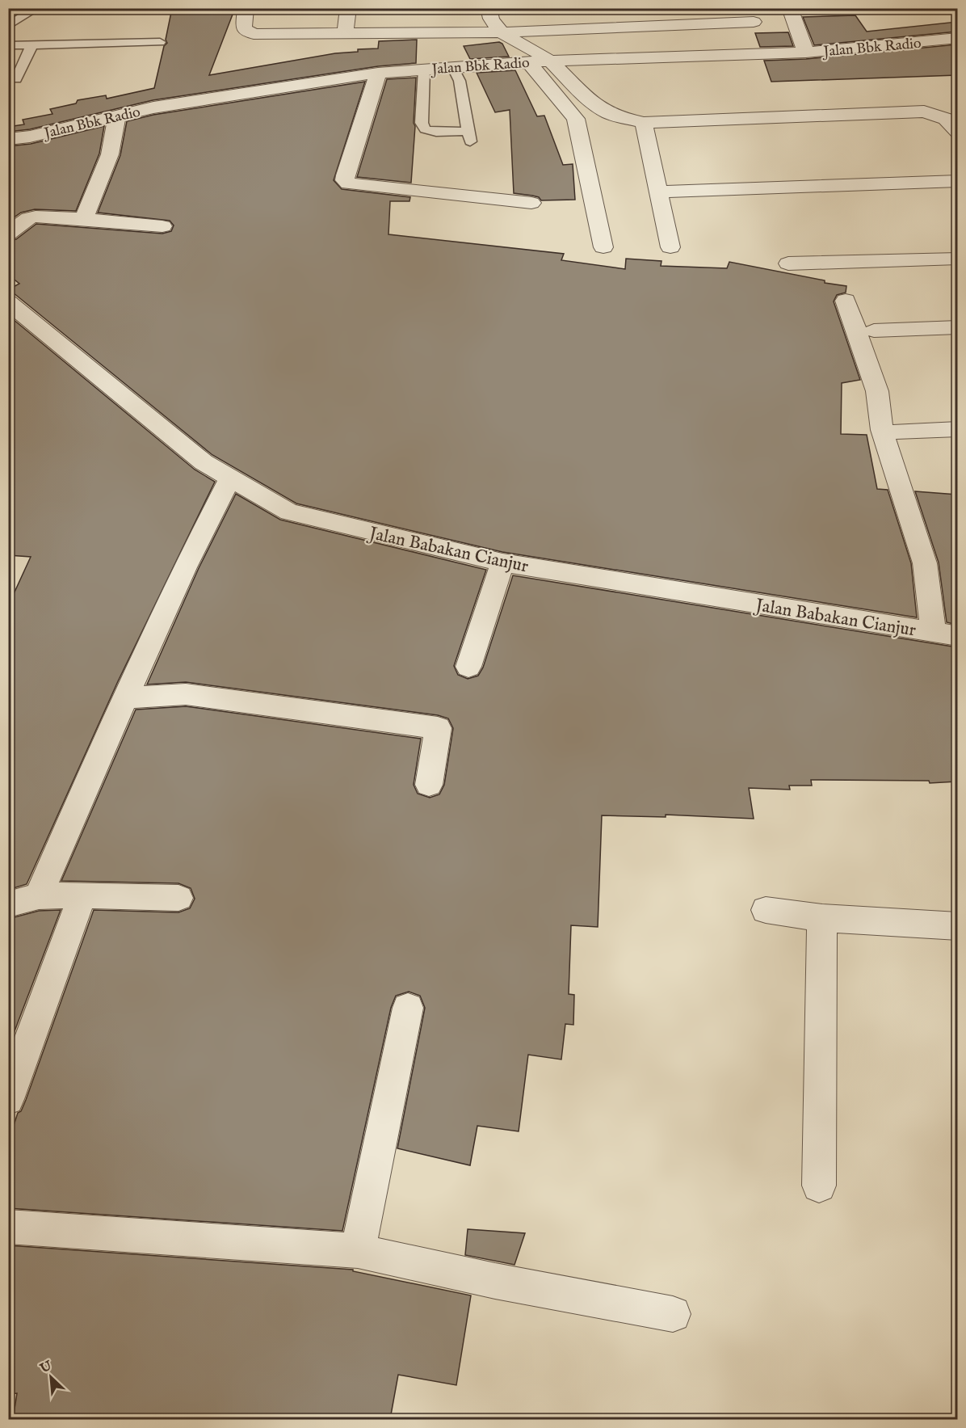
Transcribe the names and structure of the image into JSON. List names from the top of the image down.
{
  "streets": {
    "street": ["Jalan Bbk Radio", "Jalan Babakan Cianjur"]
  },
  "north": "top left"
}
